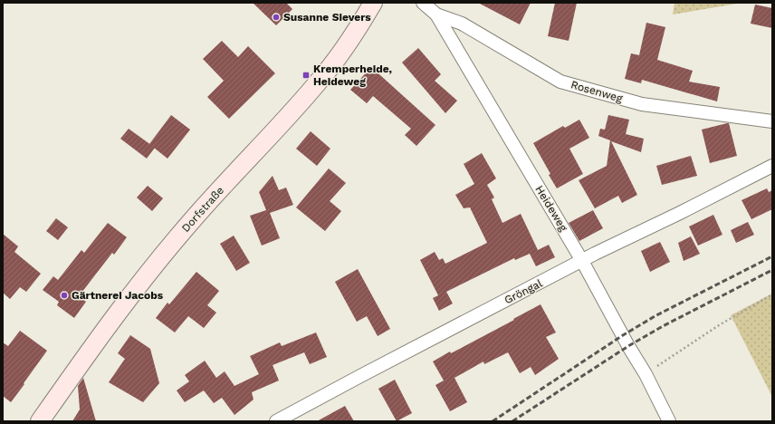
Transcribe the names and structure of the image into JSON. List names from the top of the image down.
{
  "streets": {
    "main road": ["Dorfstraße"],
    "street": ["Rosenweg", "Heideweg", "Gröngal"]
  },
  "crossings": [
    ["Rosenweg", "Heideweg"],
    ["Heideweg", "Gröngal"]
  ],
  "places": {
    "other": ["Susanne Sievers", "Gärtnerei Jacobs"],
    "transit": ["Kremperheide, Heideweg"]
  }
}
